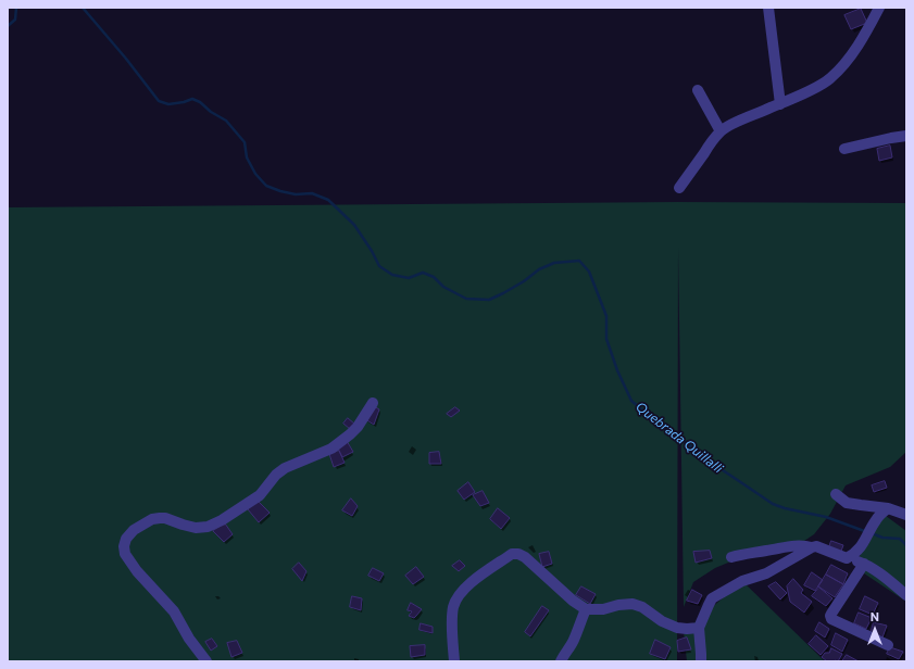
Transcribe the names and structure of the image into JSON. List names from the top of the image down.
{
  "water": ["Quebrada Quillalli"],
  "north": "top"
}
